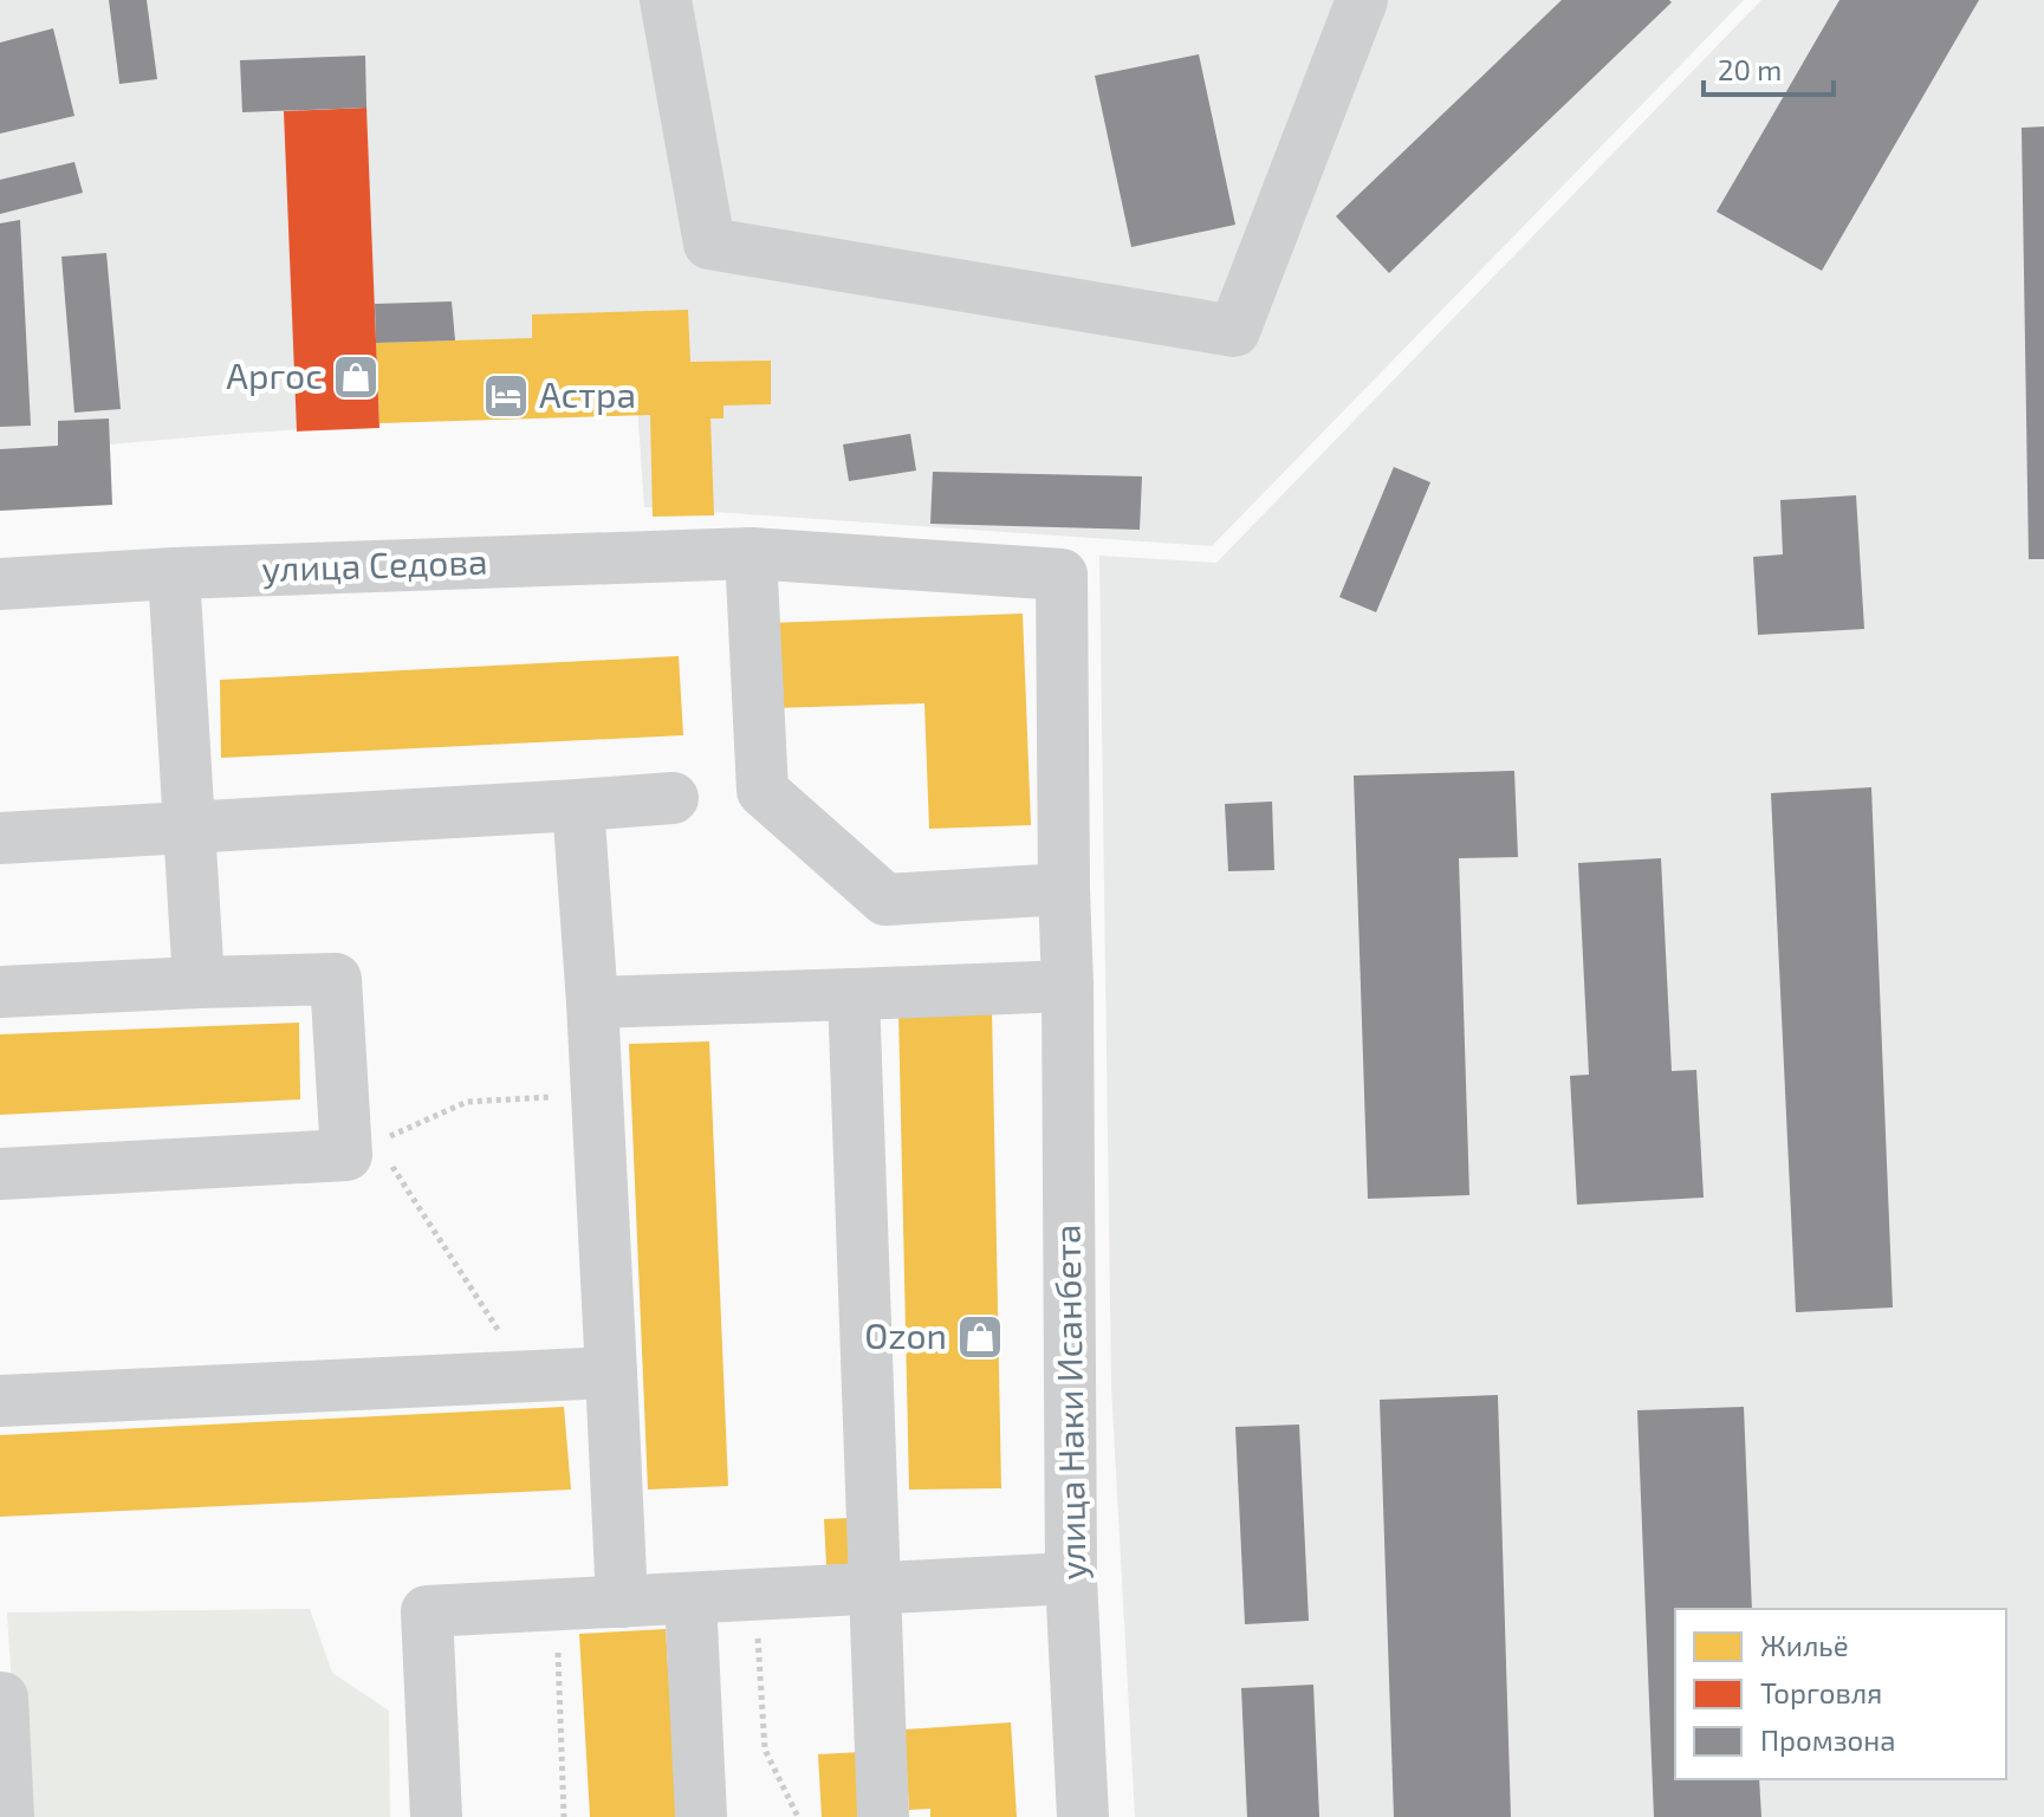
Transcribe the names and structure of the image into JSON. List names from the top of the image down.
{
  "streets": {
    "street": ["улица Седова", "улица Наки Исанбета"]
  },
  "crossings": [
    ["улица Седова", "улица Наки Исанбета"]
  ],
  "places": {
    "shop": ["Аргос", "Ozon"],
    "hotel": ["Астра"]
  },
  "legend": ["Жильё", "Торговля", "Промзона"],
  "scale_bar": "20 m"
}
